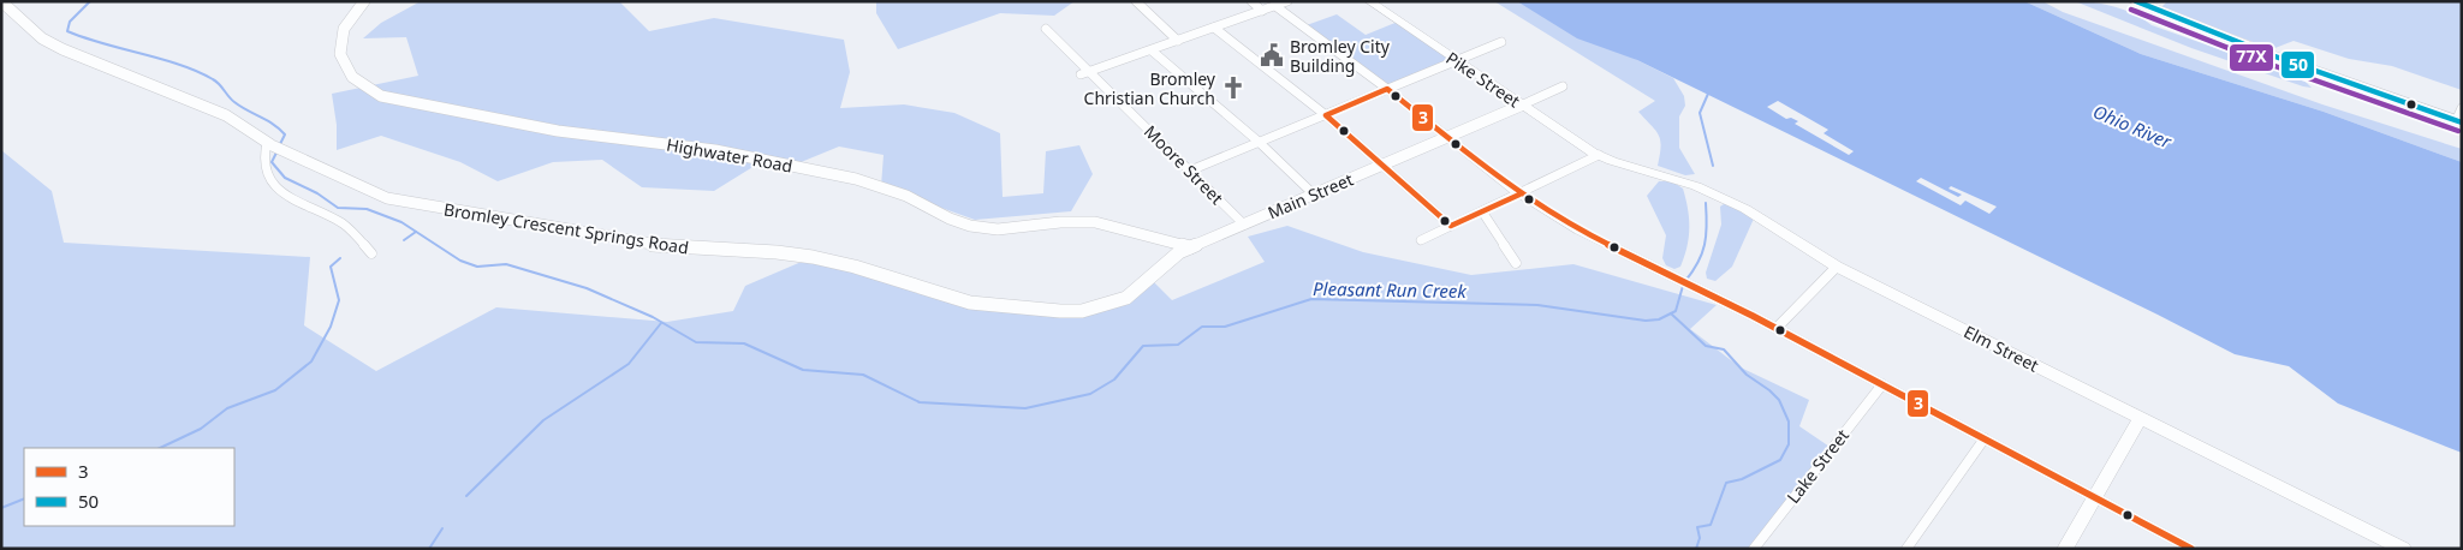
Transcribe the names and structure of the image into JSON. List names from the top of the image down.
{
  "streets": {
    "main road": ["Pike Street", "Elm Street"],
    "street": [
      "Highwater Road",
      "Moore Street",
      "Main Street",
      "Bromley Crescent Springs Road",
      "Lake Street"
    ]
  },
  "crossings": [
    ["Pike Street", "Main Street"],
    ["Pike Street", "Elm Street"],
    ["Highwater Road", "Main Street"],
    ["Highwater Road", "Bromley Crescent Springs Road"],
    ["Moore Street", "Main Street"],
    ["Main Street", "Bromley Crescent Springs Road"]
  ],
  "water": ["Ohio River", "Pleasant Run Creek"],
  "places": {
    "public building": ["Bromley City Building"],
    "church": ["Bromley Christian Church"]
  },
  "lines": ["transit line 50", "transit line 77X", "transit line 3"],
  "legend": ["3", "50"]
}
